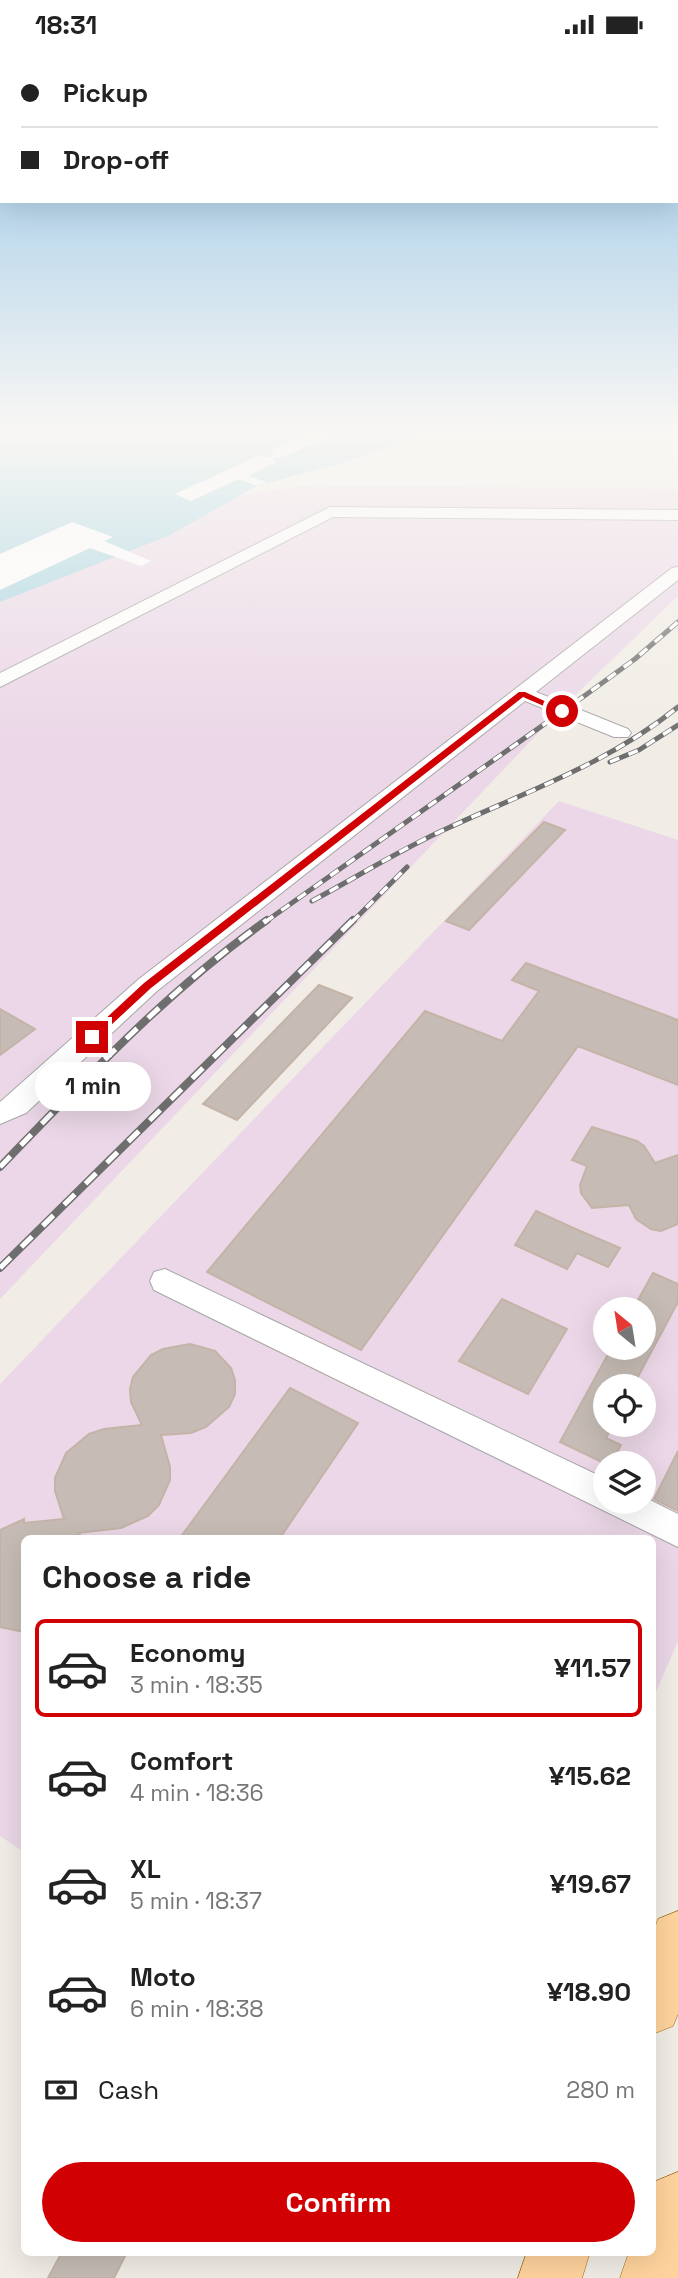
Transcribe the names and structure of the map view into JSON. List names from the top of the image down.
{
  "north": "top left",
  "page": {
    "status": "18:31",
    "banner": ["Pickup", "Drop-off"],
    "bubble": "1 min",
    "heading": "Choose a ride",
    "list": [
      {
        "name": "Economy",
        "note": "3 min · 18:35",
        "value": "¥11.57"
      },
      {
        "name": "Comfort",
        "note": "4 min · 18:36",
        "value": "¥15.62"
      },
      {
        "name": "XL",
        "note": "5 min · 18:37",
        "value": "¥19.67"
      },
      {
        "name": "Moto",
        "note": "6 min · 18:38",
        "value": "¥18.90"
      }
    ],
    "pay": ["Cash", "280 m"],
    "buttons": "Confirm"
  }
}
